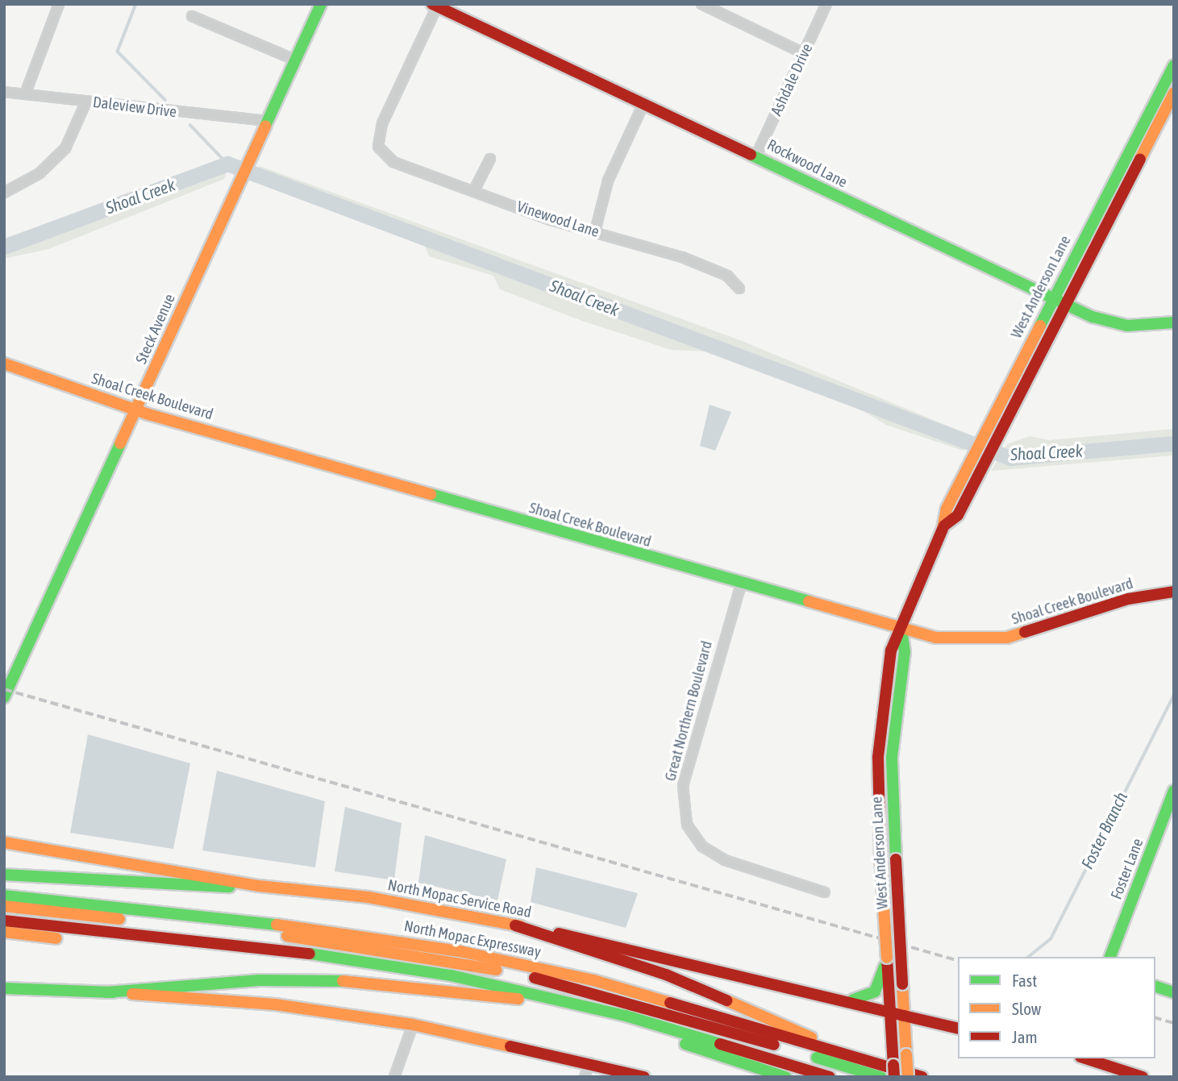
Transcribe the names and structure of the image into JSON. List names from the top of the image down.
{
  "streets": {
    "main road": [
      "Rockwood Lane",
      "West Anderson Lane",
      "Steck Avenue",
      "Shoal Creek Boulevard",
      "Foster Lane",
      "North Mopac Service Road",
      "North Mopac Expressway"
    ],
    "street": [
      "Ashdale Drive",
      "Daleview Drive",
      "Vinewood Lane",
      "Great Northern Boulevard"
    ]
  },
  "crossings": [
    ["Ashdale Drive", "Rockwood Lane"],
    ["Daleview Drive", "Steck Avenue"],
    ["Rockwood Lane", "Vinewood Lane"],
    ["Rockwood Lane", "West Anderson Lane"],
    ["West Anderson Lane", "Shoal Creek Boulevard"],
    ["West Anderson Lane", "North Mopac Service Road"],
    ["Steck Avenue", "Shoal Creek Boulevard"],
    ["Shoal Creek Boulevard", "Great Northern Boulevard"]
  ],
  "water": ["Shoal Creek", "Foster Branch"],
  "legend": ["Fast", "Slow", "Jam"]
}
